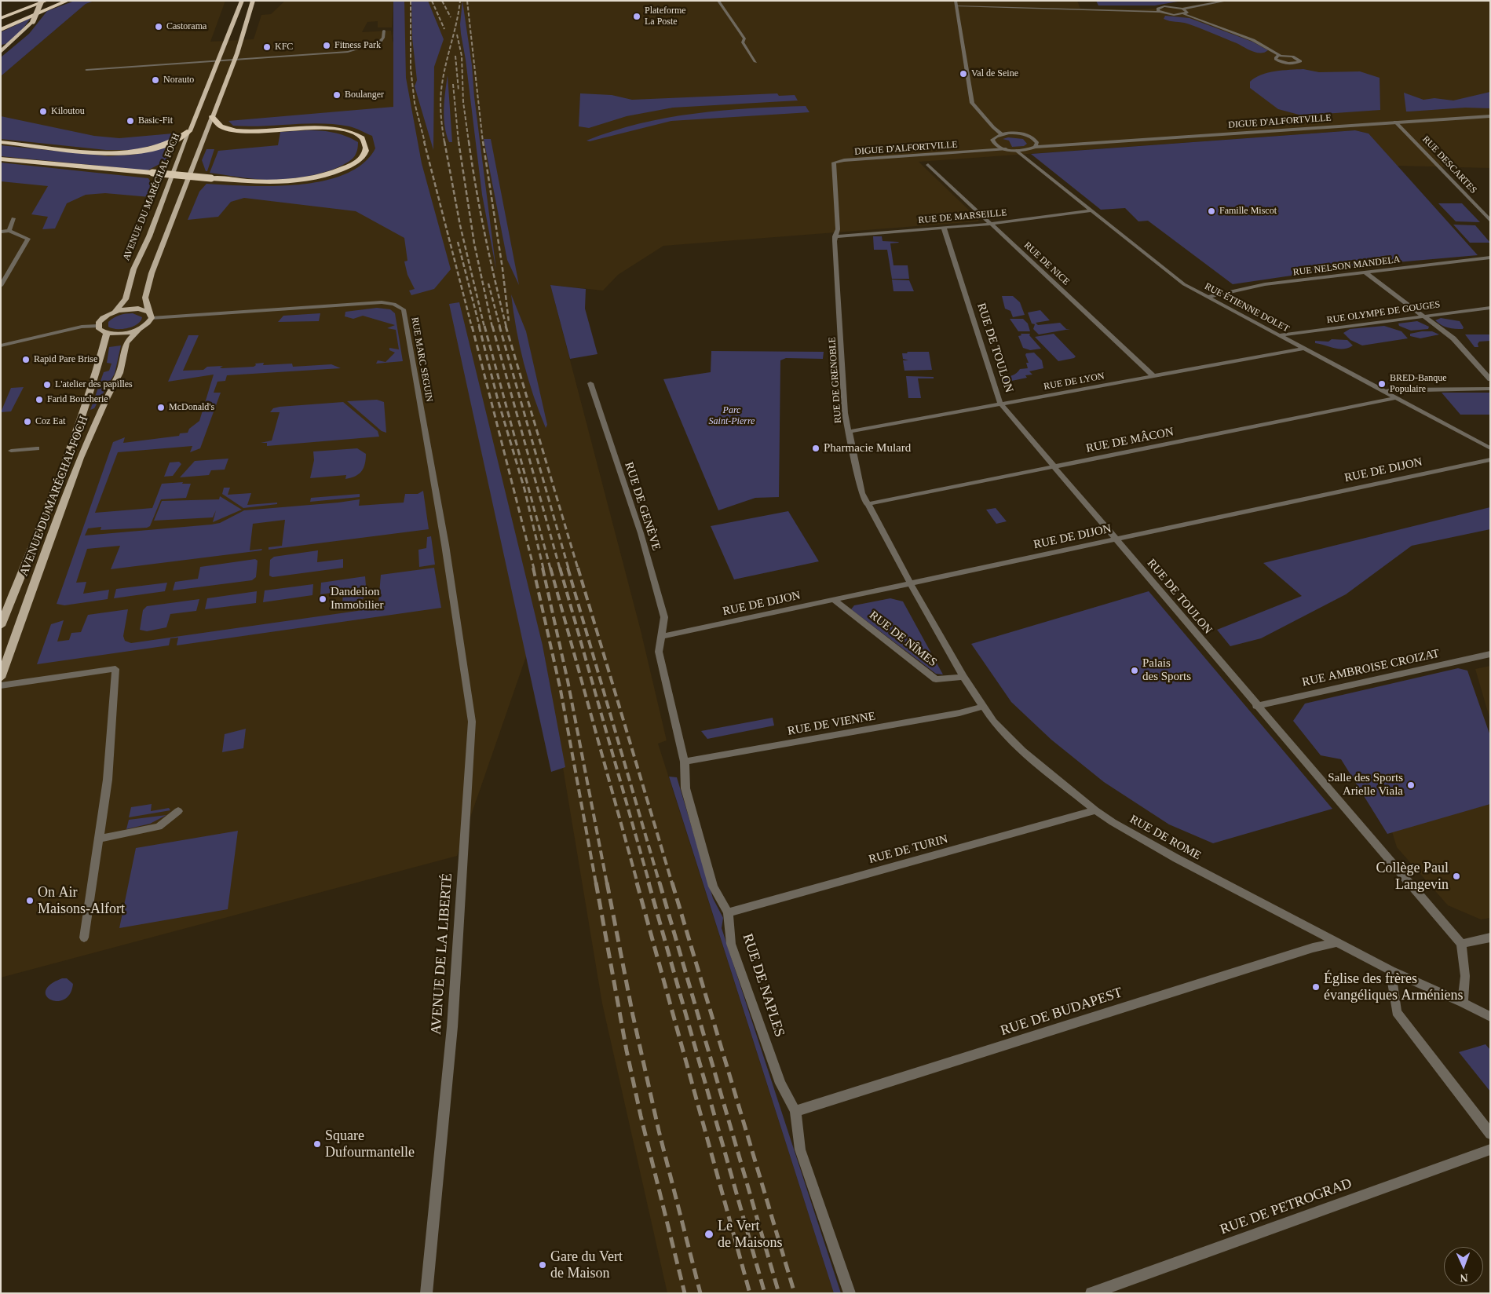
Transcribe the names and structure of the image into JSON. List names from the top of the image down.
{
  "streets": {
    "highway": ["AVENUE DU MARÉCHAL FOCH"],
    "street": [
      "DIGUE D'ALFORTVILLE",
      "RUE DESCARTES",
      "RUE DE MARSEILLE",
      "RUE DE NICE",
      "RUE NELSON MANDELA",
      "RUE ÉTIENNE DOLET",
      "RUE OLYMPE DE GOUGES",
      "RUE DE TOULON",
      "RUE MARC SEGUIN",
      "RUE DE GRENOBLE",
      "RUE DE LYON",
      "RUE DE MÂCON",
      "RUE DE DIJON",
      "RUE DE GENÈVE",
      "RUE DE NÎMES",
      "RUE AMBROISE CROIZAT",
      "RUE DE VIENNE",
      "RUE DE ROME",
      "RUE DE TURIN",
      "AVENUE DE LA LIBERTÉ",
      "RUE DE NAPLES",
      "RUE DE BUDAPEST",
      "RUE DE PETROGRAD"
    ]
  },
  "crossings": [
    ["DIGUE D'ALFORTVILLE", "RUE DESCARTES"],
    ["DIGUE D'ALFORTVILLE", "RUE ÉTIENNE DOLET"],
    ["DIGUE D'ALFORTVILLE", "RUE DE GRENOBLE"],
    ["RUE DE MARSEILLE", "RUE DE NICE"],
    ["RUE DE MARSEILLE", "RUE ÉTIENNE DOLET"],
    ["RUE DE MARSEILLE", "RUE DE TOULON"],
    ["RUE DE MARSEILLE", "RUE DE GRENOBLE"],
    ["RUE DE NICE", "RUE DE LYON"],
    ["RUE NELSON MANDELA", "RUE ÉTIENNE DOLET"],
    ["RUE ÉTIENNE DOLET", "RUE OLYMPE DE GOUGES"],
    ["RUE ÉTIENNE DOLET", "RUE DE LYON"],
    ["RUE ÉTIENNE DOLET", "RUE DE MÂCON"],
    ["RUE DE TOULON", "RUE DE LYON"],
    ["RUE DE TOULON", "RUE DE MÂCON"],
    ["RUE DE TOULON", "RUE DE DIJON"],
    ["RUE DE TOULON", "RUE AMBROISE CROIZAT"],
    ["RUE MARC SEGUIN", "AVENUE DE LA LIBERTÉ"],
    ["RUE DE GRENOBLE", "RUE DE LYON"],
    ["RUE DE GRENOBLE", "RUE DE MÂCON"],
    ["RUE DE GRENOBLE", "RUE DE DIJON"],
    ["RUE DE GRENOBLE", "RUE DE ROME"],
    ["RUE DE DIJON", "RUE DE GENÈVE"],
    ["RUE DE DIJON", "RUE DE NÎMES"],
    ["RUE DE DIJON", "RUE DE ROME"],
    ["RUE DE DIJON", "RUE DE NAPLES"],
    ["RUE DE GENÈVE", "RUE DE NAPLES"],
    ["RUE DE NÎMES", "RUE DE ROME"],
    ["RUE DE VIENNE", "RUE DE ROME"],
    ["RUE DE VIENNE", "RUE DE NAPLES"],
    ["RUE DE ROME", "RUE DE TURIN"],
    ["RUE DE ROME", "RUE DE BUDAPEST"],
    ["RUE DE TURIN", "RUE DE NAPLES"],
    ["RUE DE NAPLES", "RUE DE BUDAPEST"]
  ],
  "parks": ["Parc Saint-Pierre"],
  "places": [
    "Plateforme La Poste",
    "Castorama",
    "Fitness Park",
    "KFC",
    "Val de Seine",
    "Norauto",
    "Boulanger",
    "Kiloutou",
    "Basic-Fit",
    "Famille Miscot",
    "Rapid Pare Brise",
    "BRED-Banque Populaire",
    "L'atelier des papilles",
    "Farid Boucherie",
    "McDonald's",
    "Coz Eat",
    "Pharmacie Mulard",
    "Dandelion Immobilier",
    "Palais des Sports",
    "Salle des Sports Arielle Viala",
    "Collège Paul Langevin",
    "On Air Maisons-Alfort",
    "Église des frères évangéliques Arméniens",
    "Square Dufourmantelle",
    "Le Vert de Maisons",
    "Gare du Vert de Maison"
  ],
  "north": "bottom"
}
